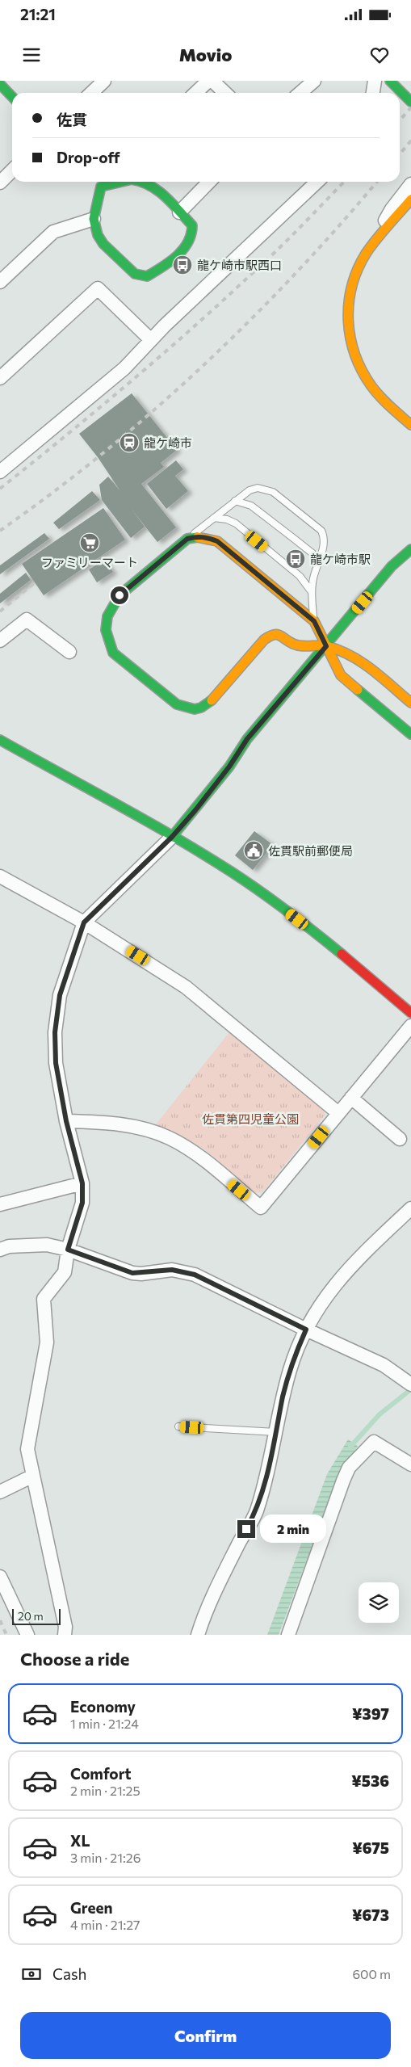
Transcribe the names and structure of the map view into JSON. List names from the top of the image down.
{
  "parks": ["佐貫第四児童公園"],
  "places": {
    "bus stop": ["龍ケ崎市駅西口", "龍ケ崎市駅"],
    "station": ["龍ケ崎市"],
    "supermarket": ["ファミリーマート"],
    "public building": ["佐貫駅前郵便局"]
  },
  "scale_bar": "20 m",
  "page": {
    "status": "21:21",
    "header": "Movio",
    "banner": ["佐貫", "Drop-off"],
    "bubble": "2 min",
    "scale": "20 m",
    "heading": "Choose a ride",
    "list": [
      {
        "name": "Economy",
        "note": "1 min · 21:24",
        "value": "¥397"
      },
      {
        "name": "Comfort",
        "note": "2 min · 21:25",
        "value": "¥536"
      },
      {
        "name": "XL",
        "note": "3 min · 21:26",
        "value": "¥675"
      },
      {
        "name": "Green",
        "note": "4 min · 21:27",
        "value": "¥673"
      }
    ],
    "pay": ["Cash", "600 m"],
    "buttons": "Confirm"
  }
}
